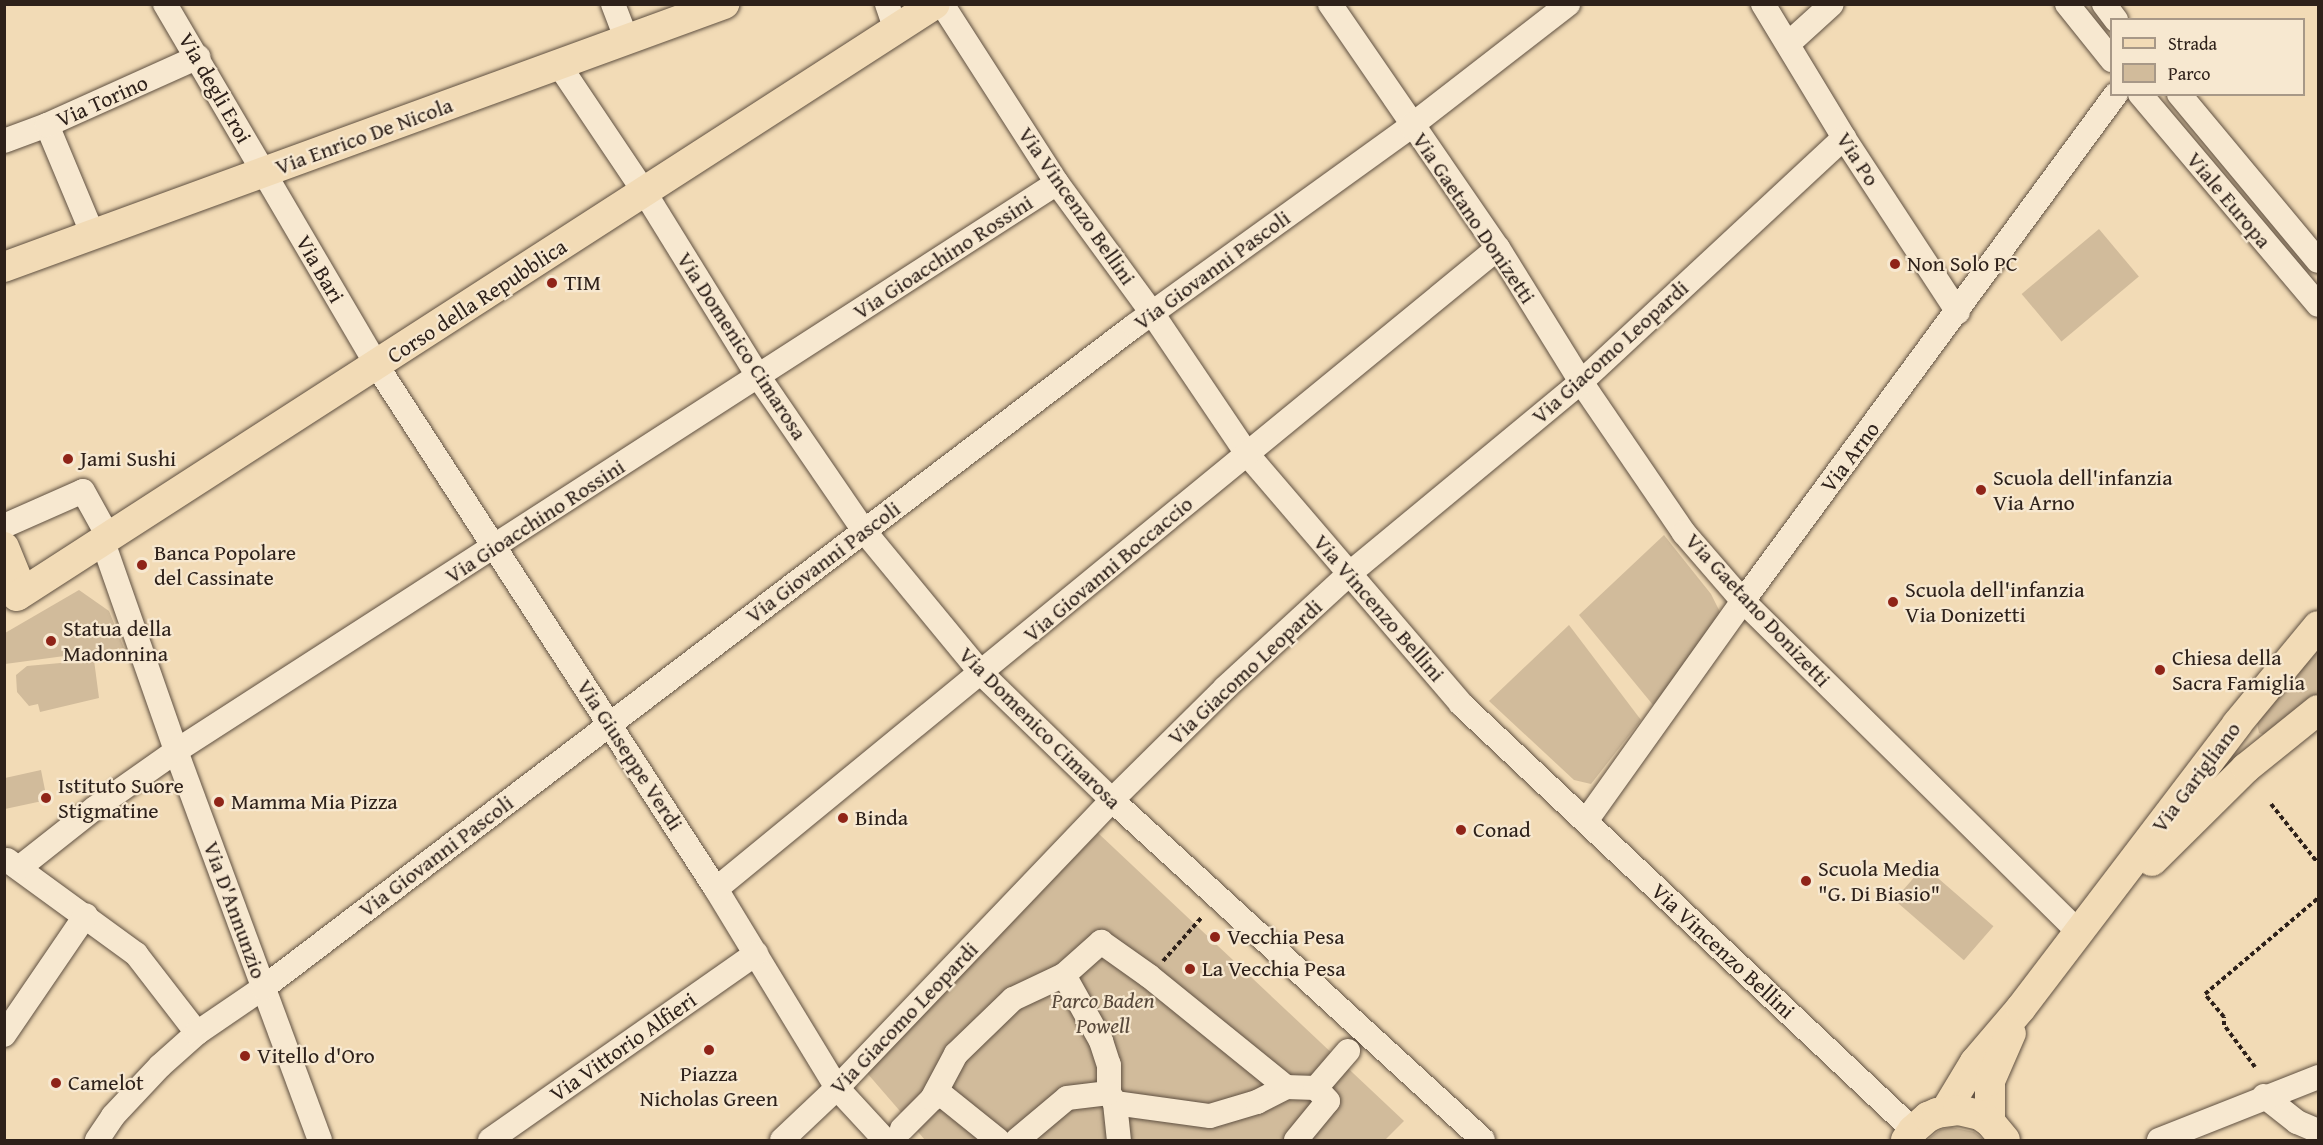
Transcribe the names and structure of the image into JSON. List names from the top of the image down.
{
  "streets": {
    "main road": ["Via Enrico De Nicola", "Corso della Repubblica", "Via Garigliano"],
    "street": [
      "Via degli Eroi",
      "Via Torino",
      "Via Po",
      "Viale Europa",
      "Via Vincenzo Bellini",
      "Via Gaetano Donizetti",
      "Via Gioacchino Rossini",
      "Via Bari",
      "Via Giovanni Pascoli",
      "Via Domenico Cimarosa",
      "Via Giacomo Leopardi",
      "Via Arno",
      "Via Giovanni Boccaccio",
      "Via Giuseppe Verdi",
      "Via D'Annunzio",
      "Via Vittorio Alfieri"
    ]
  },
  "crossings": [
    ["Via degli Eroi", "Via Torino"],
    ["Via degli Eroi", "Via Enrico De Nicola"],
    ["Via degli Eroi", "Via Bari"],
    ["Via Enrico De Nicola", "Via Bari"],
    ["Via Enrico De Nicola", "Via Domenico Cimarosa"],
    ["Via Po", "Via Giacomo Leopardi"],
    ["Via Po", "Via Arno"],
    ["Via Vincenzo Bellini", "Via Gioacchino Rossini"],
    ["Via Vincenzo Bellini", "Via Giovanni Pascoli"],
    ["Via Vincenzo Bellini", "Via Giacomo Leopardi"],
    ["Via Vincenzo Bellini", "Via Arno"],
    ["Via Vincenzo Bellini", "Via Giovanni Boccaccio"],
    ["Via Gaetano Donizetti", "Via Giovanni Pascoli"],
    ["Via Gaetano Donizetti", "Via Giacomo Leopardi"],
    ["Via Gaetano Donizetti", "Via Arno"],
    ["Via Gaetano Donizetti", "Via Giovanni Boccaccio"],
    ["Via Gaetano Donizetti", "Via Garigliano"],
    ["Via Gioacchino Rossini", "Via Domenico Cimarosa"],
    ["Via Gioacchino Rossini", "Via Giuseppe Verdi"],
    ["Via Gioacchino Rossini", "Via D'Annunzio"],
    ["Via Bari", "Corso della Repubblica"],
    ["Via Bari", "Via Giuseppe Verdi"],
    ["Via Giovanni Pascoli", "Via Domenico Cimarosa"],
    ["Via Giovanni Pascoli", "Via Giuseppe Verdi"],
    ["Via Giovanni Pascoli", "Via D'Annunzio"],
    ["Corso della Repubblica", "Via Domenico Cimarosa"],
    ["Corso della Repubblica", "Via Giuseppe Verdi"],
    ["Corso della Repubblica", "Via D'Annunzio"],
    ["Via Domenico Cimarosa", "Via Giacomo Leopardi"],
    ["Via Domenico Cimarosa", "Via Giovanni Boccaccio"],
    ["Via Giacomo Leopardi", "Via Giuseppe Verdi"],
    ["Via Giovanni Boccaccio", "Via Giuseppe Verdi"],
    ["Via Giuseppe Verdi", "Via Vittorio Alfieri"]
  ],
  "parks": ["Parco Baden Powell"],
  "places": [
    "Non Solo PC",
    "TIM",
    "Jami Sushi",
    "Scuola dell'infanzia Via Arno",
    "Banca Popolare del Cassinate",
    "Scuola dell'infanzia Via Donizetti",
    "Statua della Madonnina",
    "Chiesa della Sacra Famiglia",
    "Istituto Suore Stigmatine",
    "Mamma Mia Pizza",
    "Binda",
    "Conad",
    "Scuola Media \"G. Di Biasio\"",
    "Vecchia Pesa",
    "La Vecchia Pesa",
    "Piazza Nicholas Green",
    "Vitello d'Oro",
    "Camelot"
  ],
  "legend": ["Strada", "Parco"]
}
